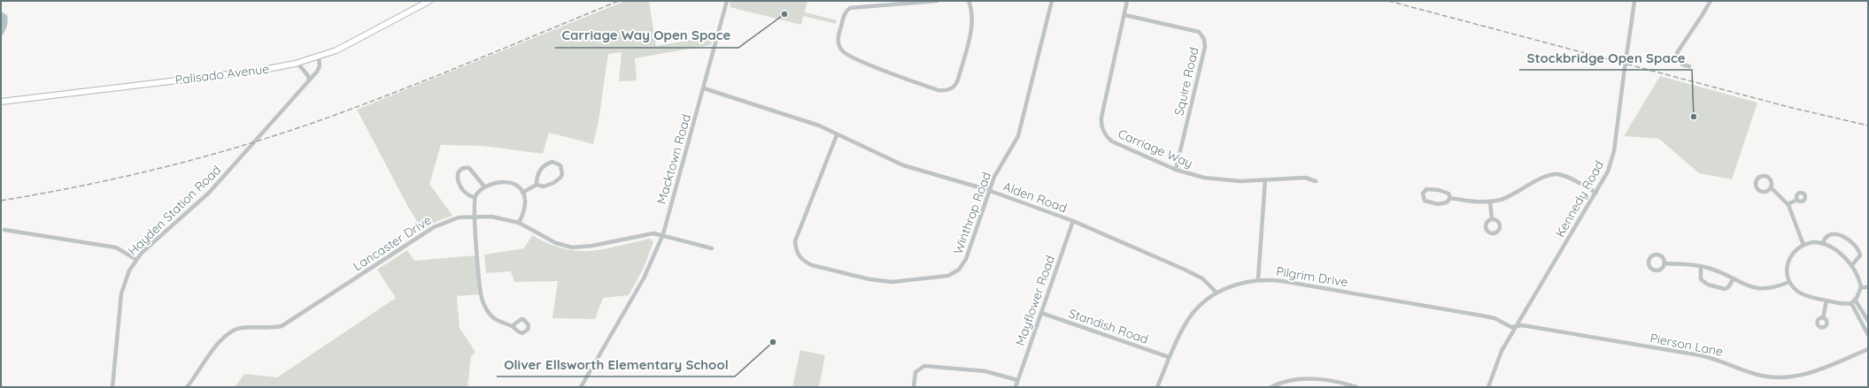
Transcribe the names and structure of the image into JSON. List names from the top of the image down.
{
  "streets": {
    "main road": ["Palisado Avenue"],
    "street": [
      "Squire Road",
      "Carriage Way",
      "Macktown Road",
      "Alden Road",
      "Kennedy Road",
      "Hayden Station Road",
      "Winthrop Road",
      "Lancaster Drive",
      "Pilgrim Drive",
      "Mayflower Road",
      "Standish Road",
      "Pierson Lane"
    ]
  },
  "crossings": [
    ["Palisado Avenue", "Hayden Station Road"],
    ["Squire Road", "Carriage Way"],
    ["Macktown Road", "Alden Road"],
    ["Macktown Road", "Lancaster Drive"],
    ["Alden Road", "Winthrop Road"],
    ["Alden Road", "Pilgrim Drive"],
    ["Alden Road", "Mayflower Road"],
    ["Kennedy Road", "Pilgrim Drive"],
    ["Kennedy Road", "Pierson Lane"],
    ["Pilgrim Drive", "Standish Road"],
    ["Pilgrim Drive", "Pierson Lane"],
    ["Mayflower Road", "Standish Road"]
  ],
  "places": ["Carriage Way Open Space", "Stockbridge Open Space", "Oliver Ellsworth Elementary School"]
}
